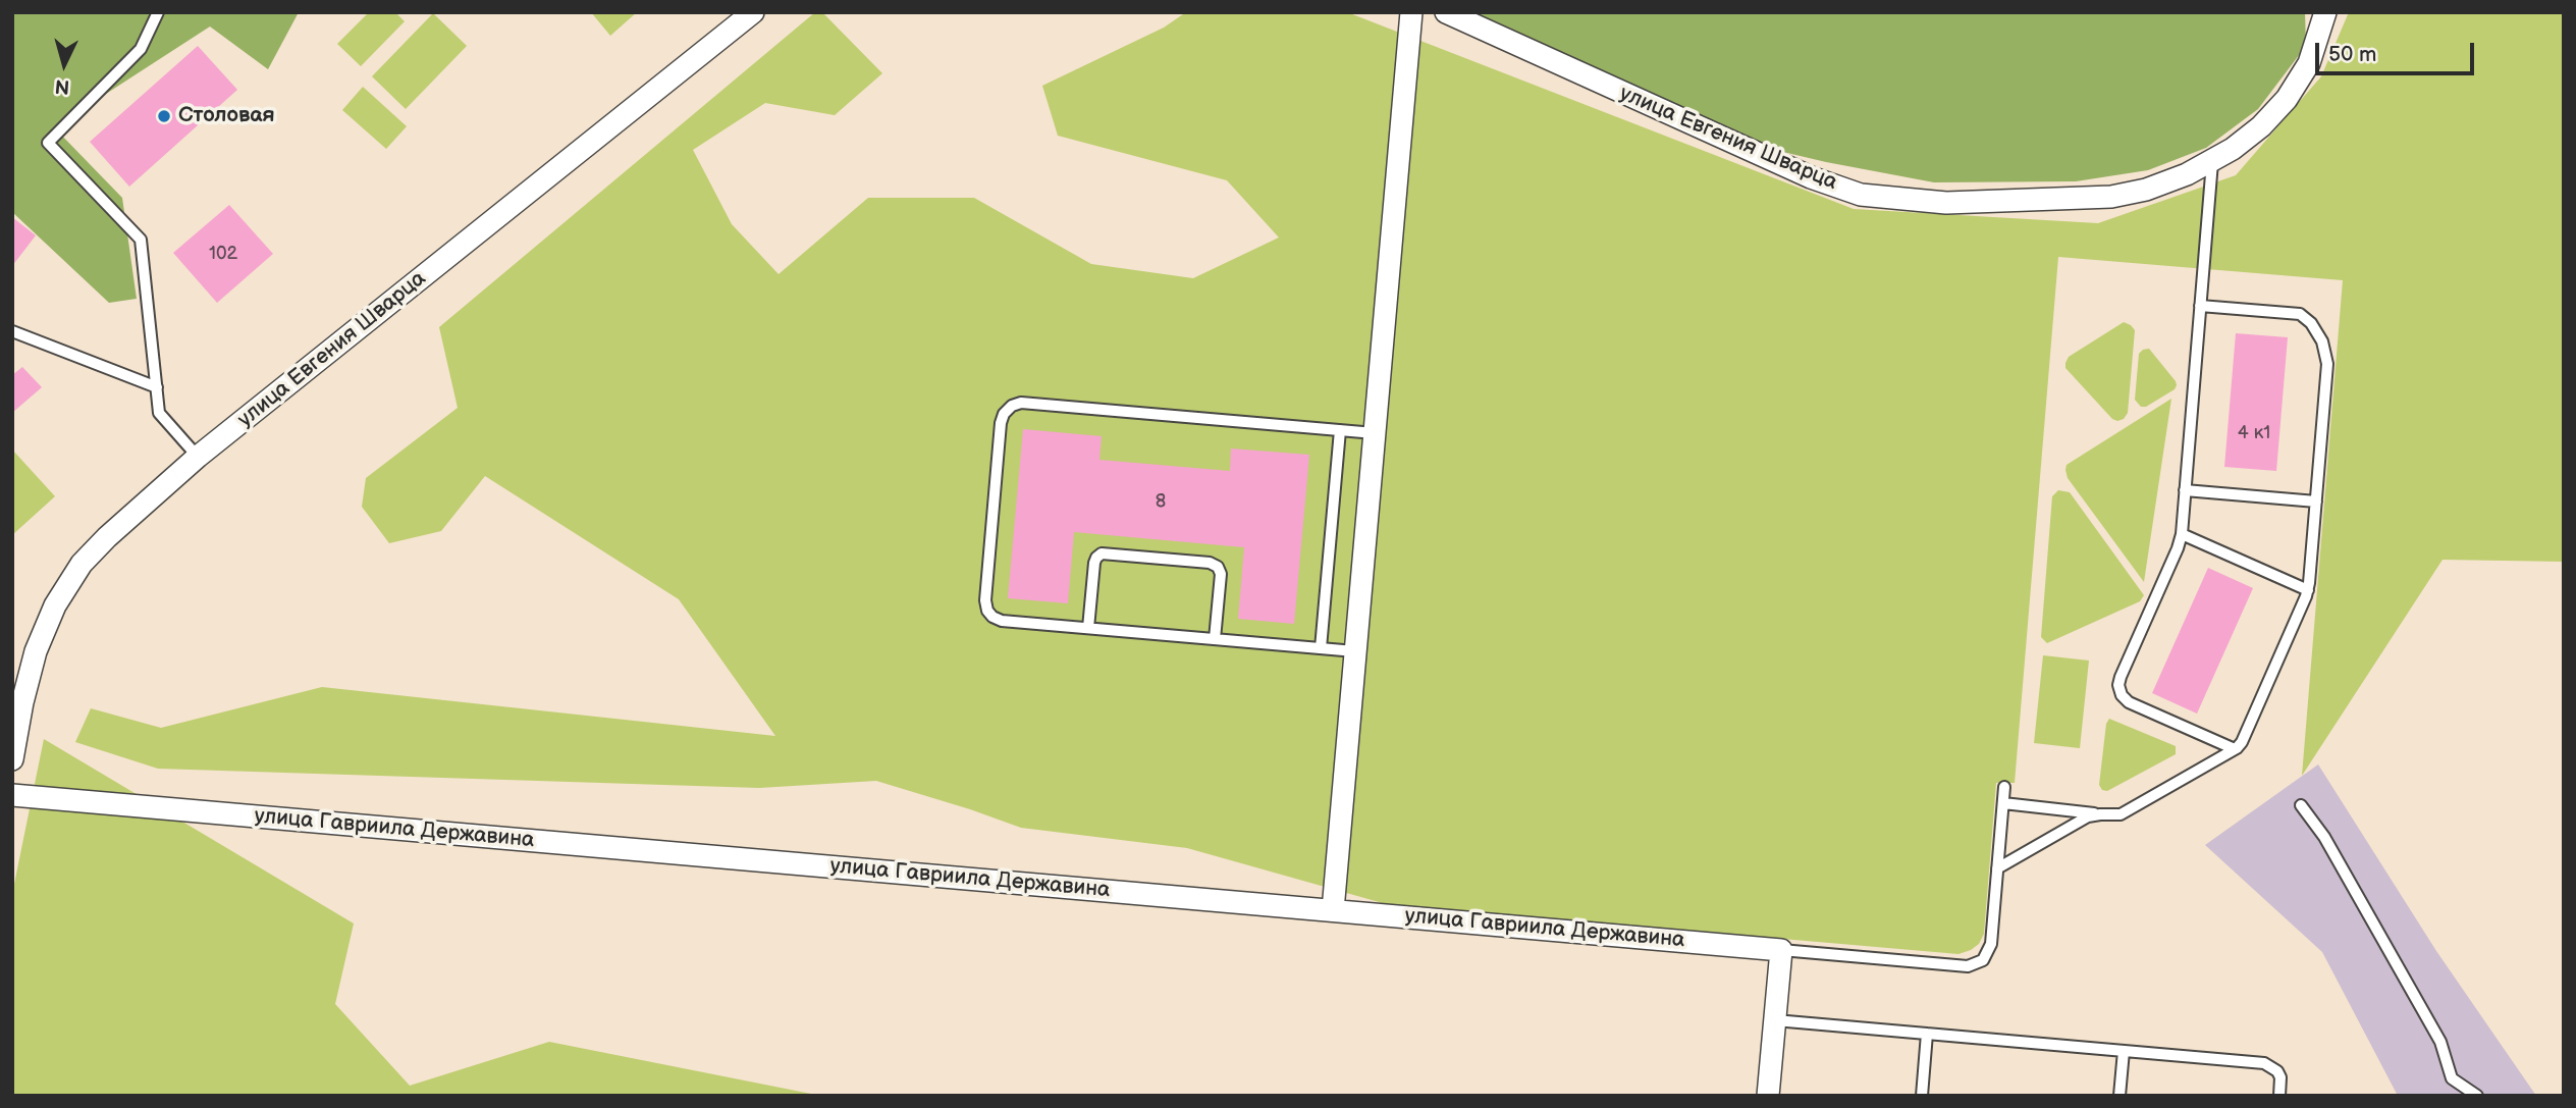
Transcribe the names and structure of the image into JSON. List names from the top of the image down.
{
  "streets": {
    "street": ["улица Евгения Шварца", "улица Гавриила Державина"]
  },
  "places": ["Столовая"],
  "house_numbers": ["102", "4 к1", "8"],
  "scale_bar": "50 m",
  "north": "bottom"
}
